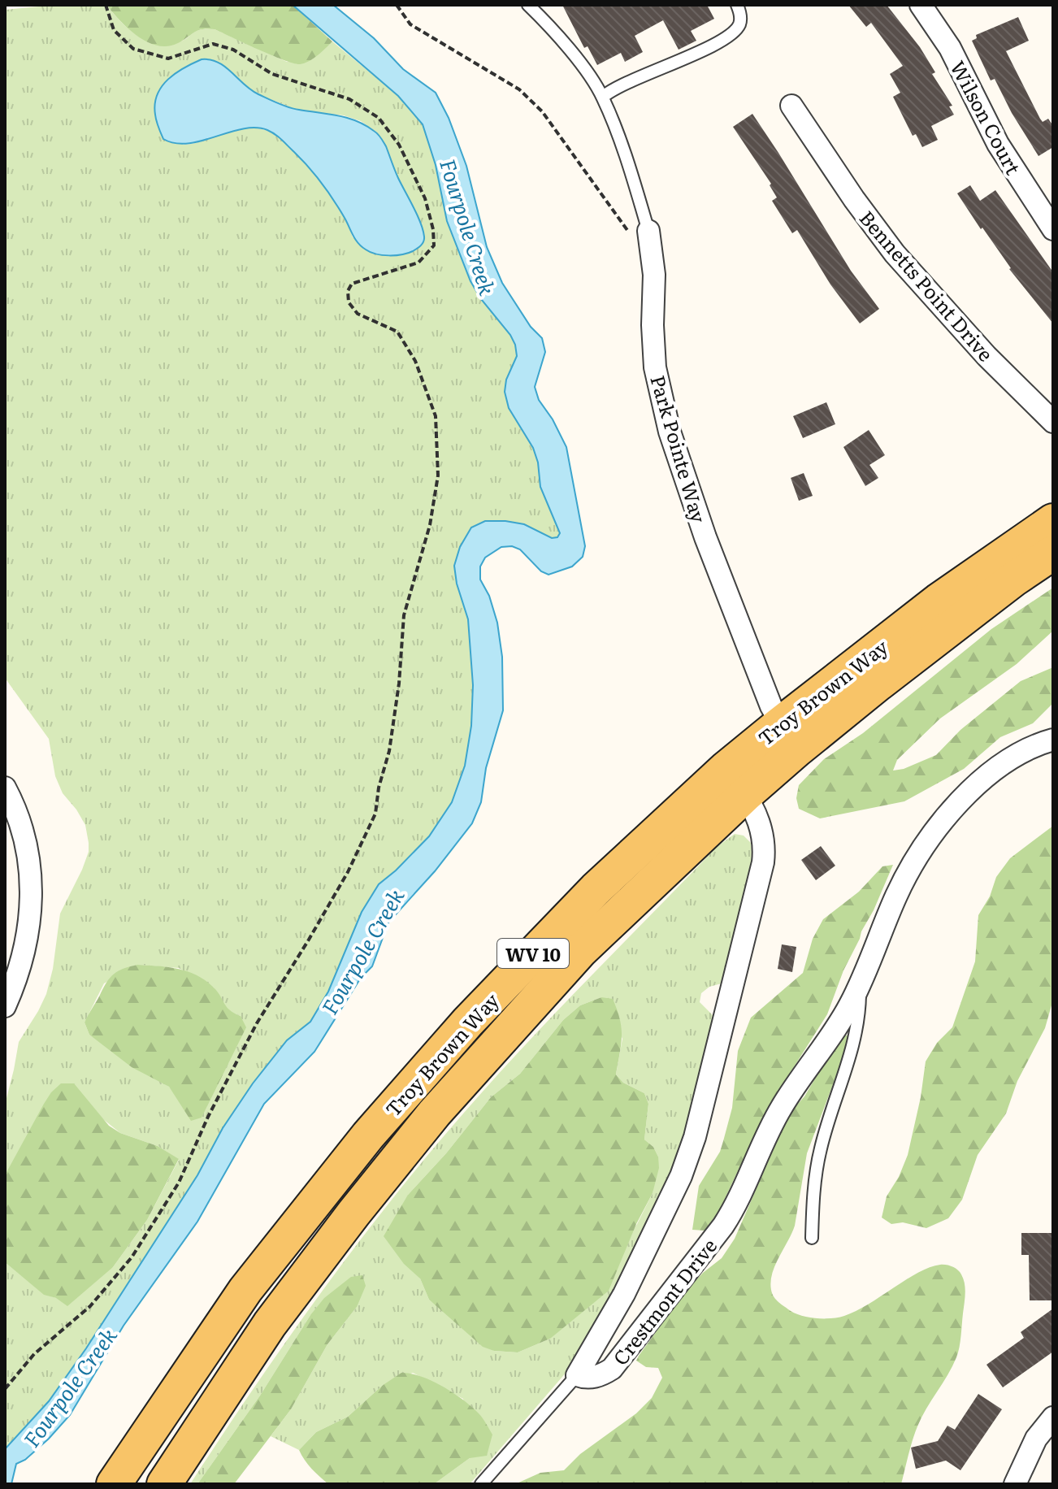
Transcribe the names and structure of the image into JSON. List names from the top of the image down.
{
  "streets": {
    "main road": ["Troy Brown Way", "WV 10"],
    "street": [
      "Wilson Court",
      "Bennetts Point Drive",
      "Park Pointe Way",
      "Crestmont Drive"
    ]
  },
  "crossings": [
    ["Park Pointe Way", "Troy Brown Way"],
    ["Troy Brown Way", "Crestmont Drive"]
  ],
  "water": ["Fourpole Creek"]
}
